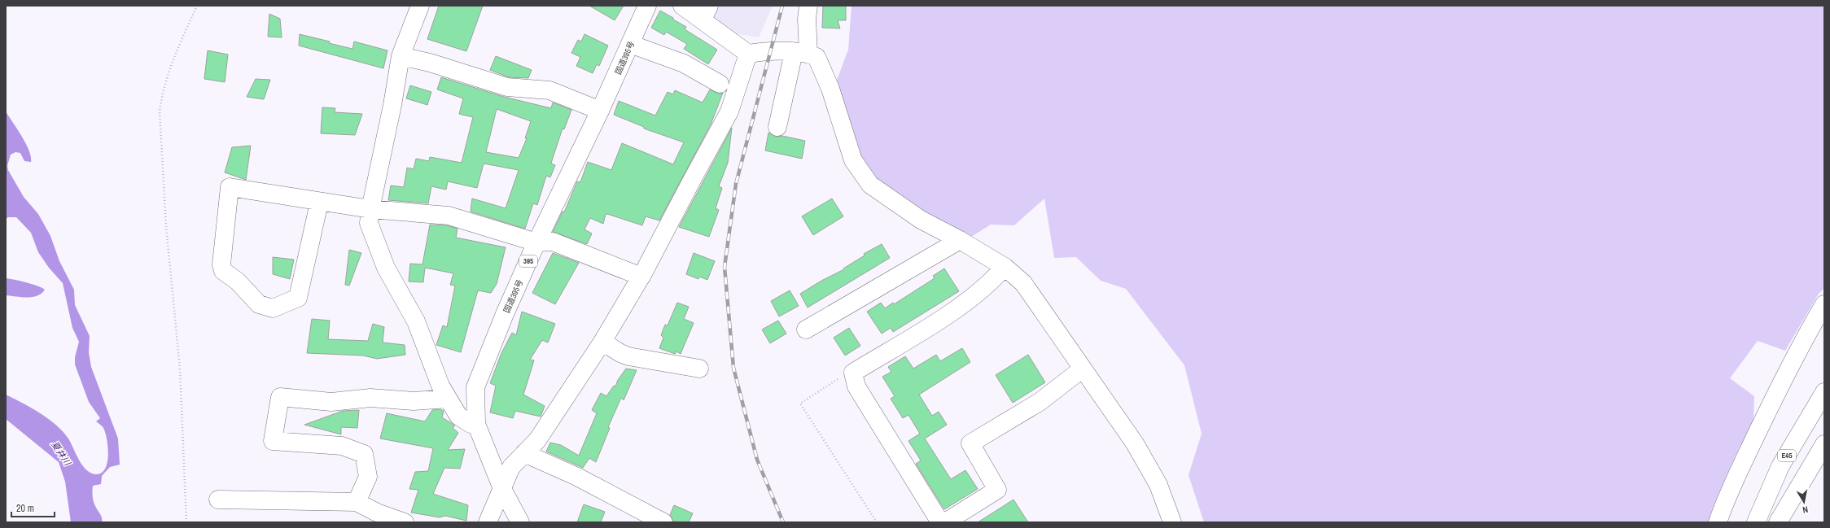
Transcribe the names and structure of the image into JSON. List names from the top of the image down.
{
  "streets": {
    "main road": ["国道395号", "395", "E45"]
  },
  "water": ["夏井川"],
  "scale_bar": "20 m",
  "north": "bottom"
}
